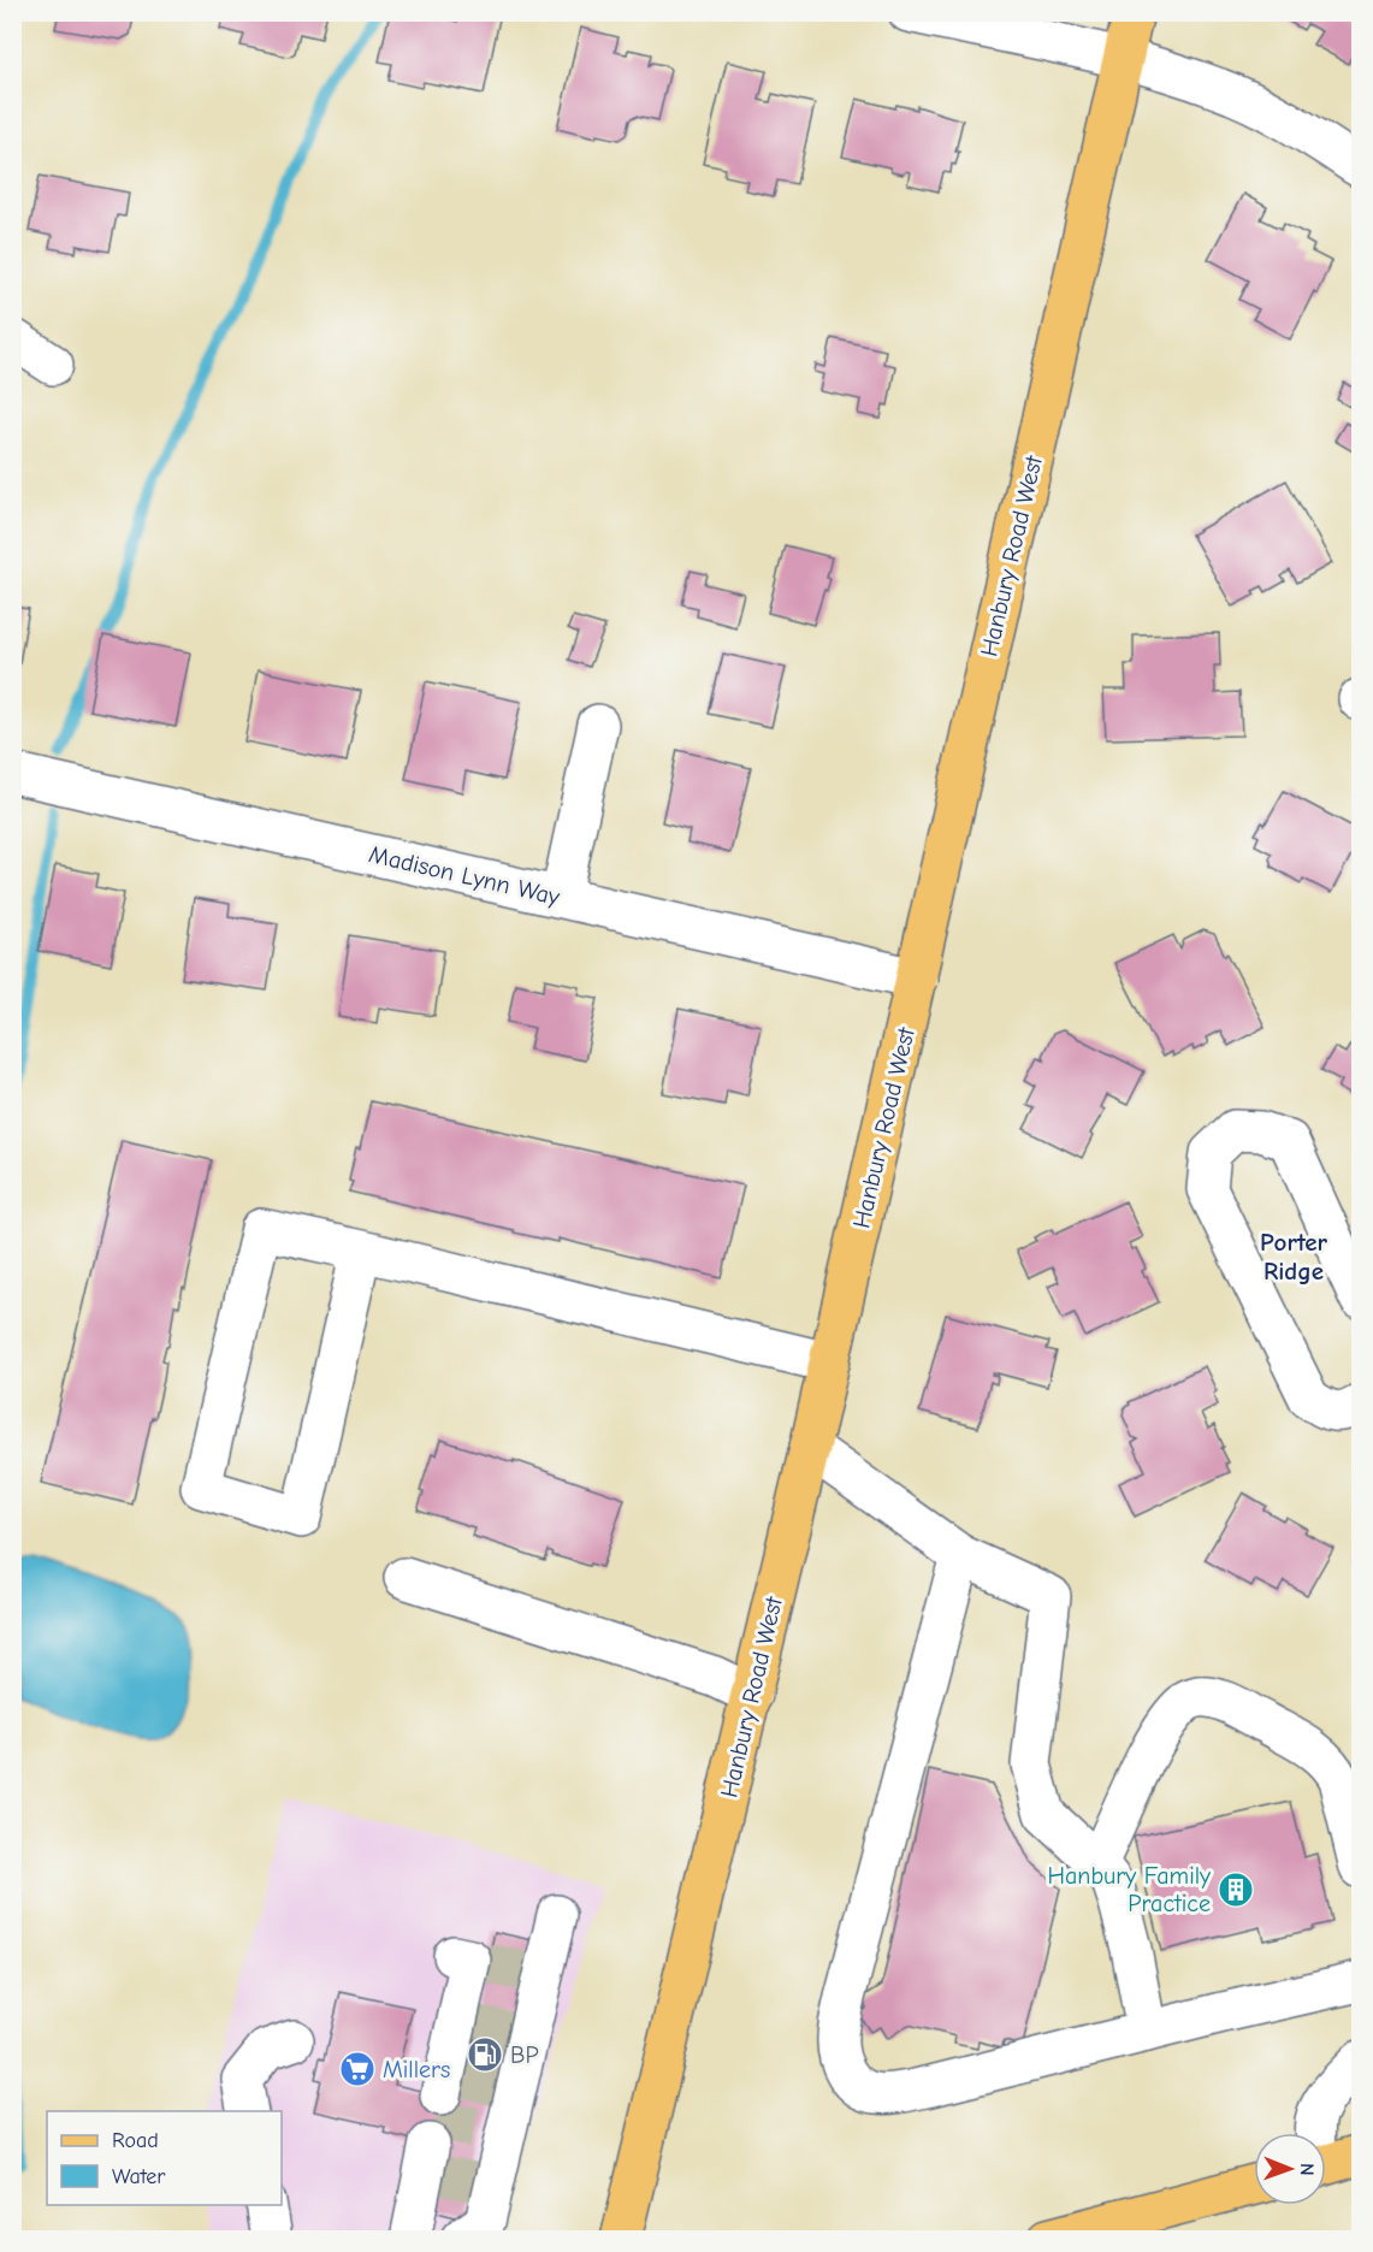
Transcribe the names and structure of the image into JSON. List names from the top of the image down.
{
  "streets": {
    "main road": ["Hanbury Road West"],
    "street": ["Madison Lynn Way"]
  },
  "crossings": [
    ["Hanbury Road West", "Madison Lynn Way"]
  ],
  "districts": ["Porter Ridge"],
  "places": {
    "building": ["Hanbury Family Practice"],
    "fuel station": ["BP"],
    "supermarket": ["Millers"]
  },
  "legend": ["Road", "Water"],
  "north": "right"
}
